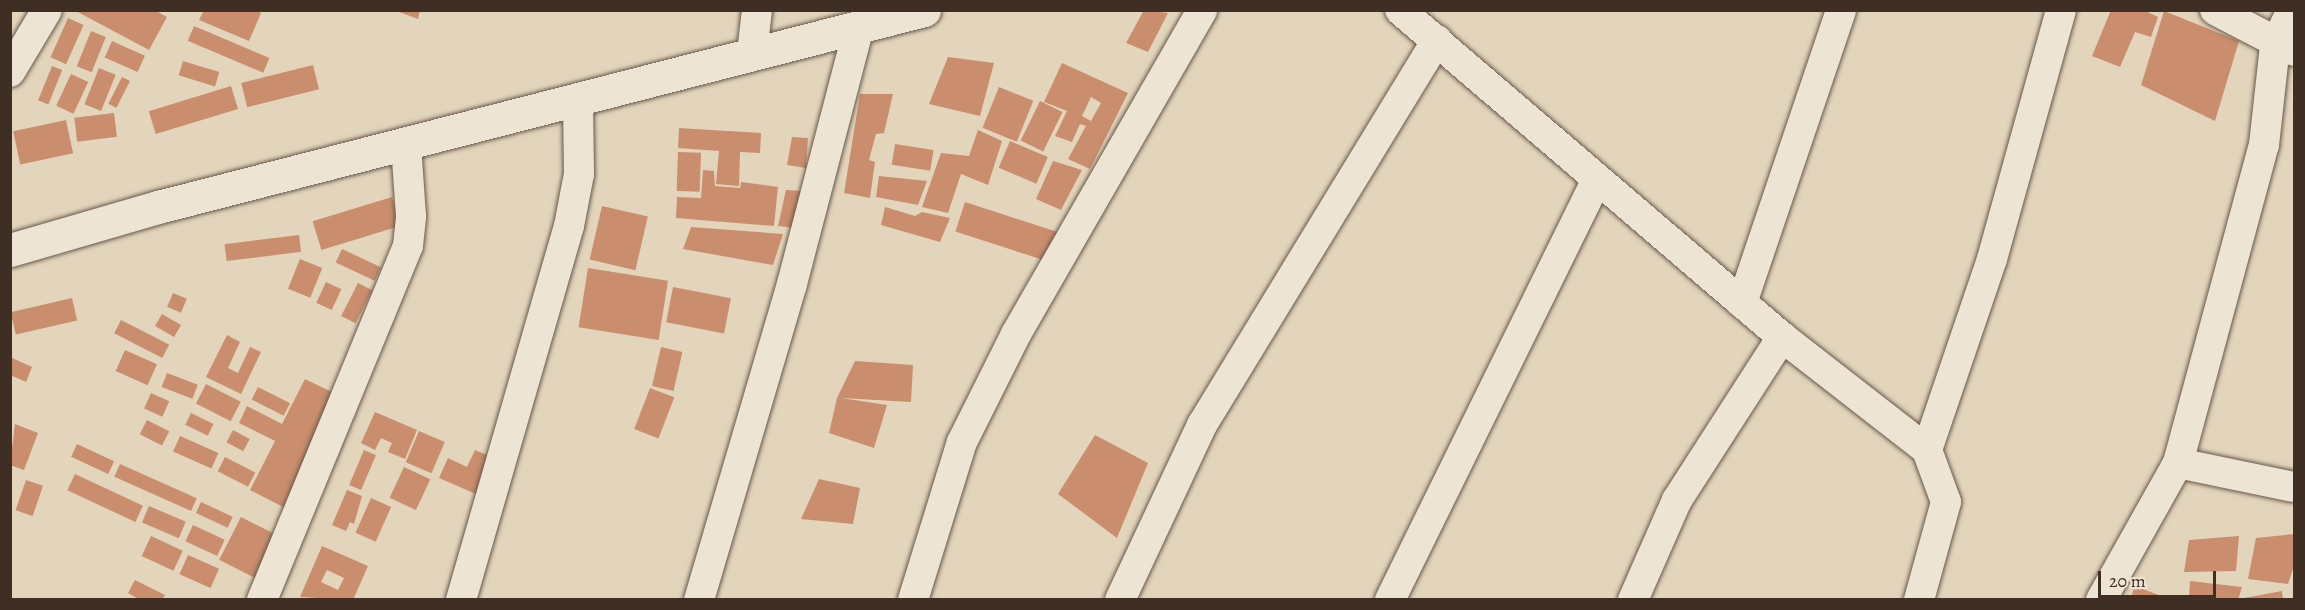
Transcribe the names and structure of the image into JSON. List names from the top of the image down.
{
  "scale_bar": "20 m"
}
